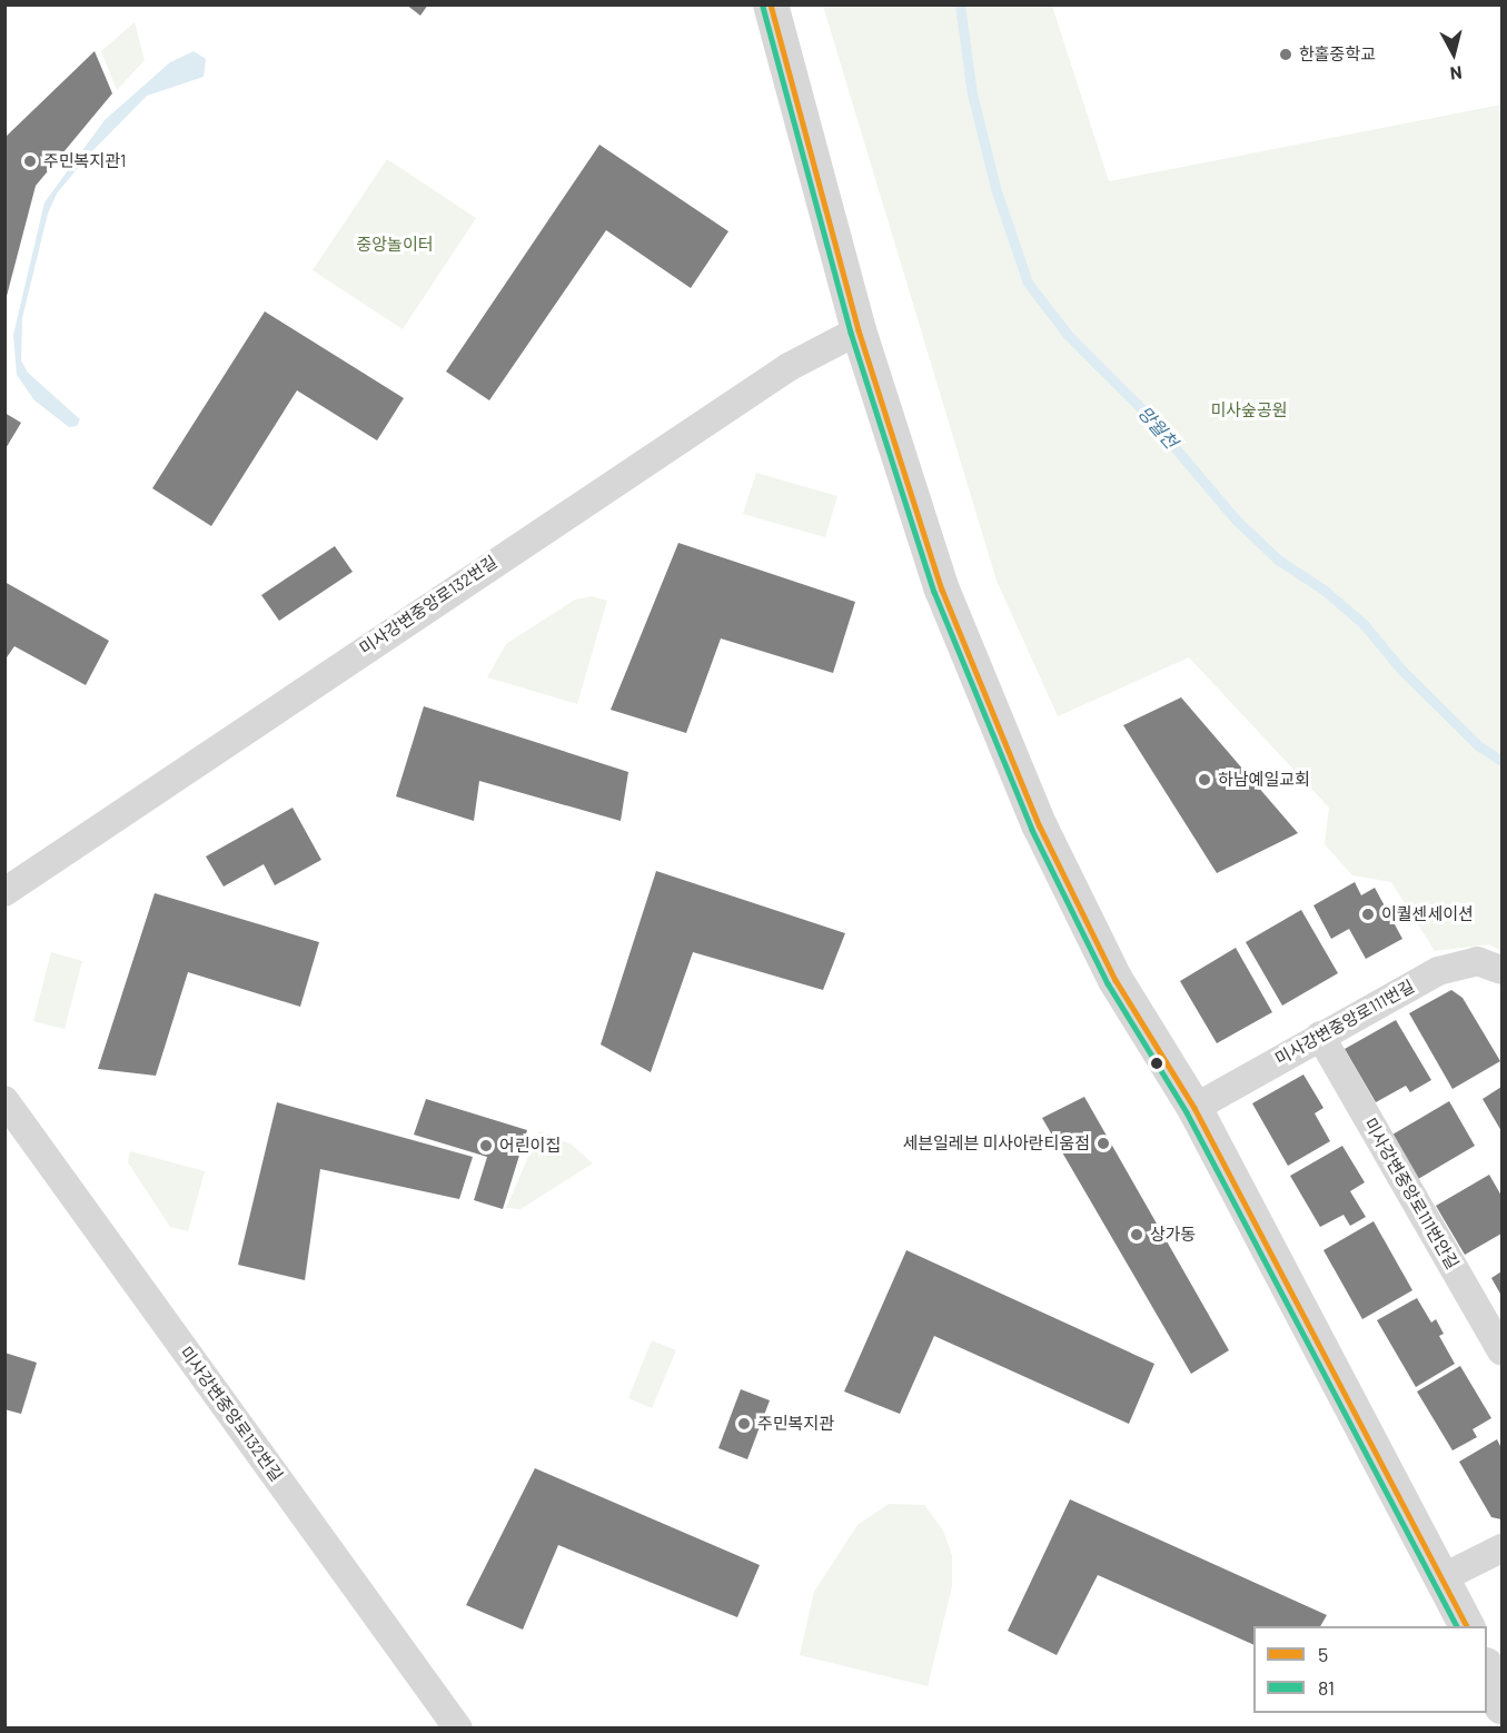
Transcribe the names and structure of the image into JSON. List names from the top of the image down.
{
  "streets": {
    "street": ["미사강변중앙로132번길", "미사강변중앙로111번길", "미사강변중앙로111번안길"]
  },
  "crossings": [
    ["미사강변중앙로111번길", "미사강변중앙로111번안길"]
  ],
  "water": ["망월천"],
  "parks": ["중앙놀이터", "미사숲공원"],
  "places": [
    "한홀중학교",
    "주민복지관1",
    "하남예일교회",
    "이퀄센세이션",
    "세븐일레븐 미사아란티움점",
    "어린이집",
    "상가동",
    "주민복지관"
  ],
  "lines": ["transit line 5", "transit line 81"],
  "legend": ["5", "81"],
  "north": "bottom"
}
